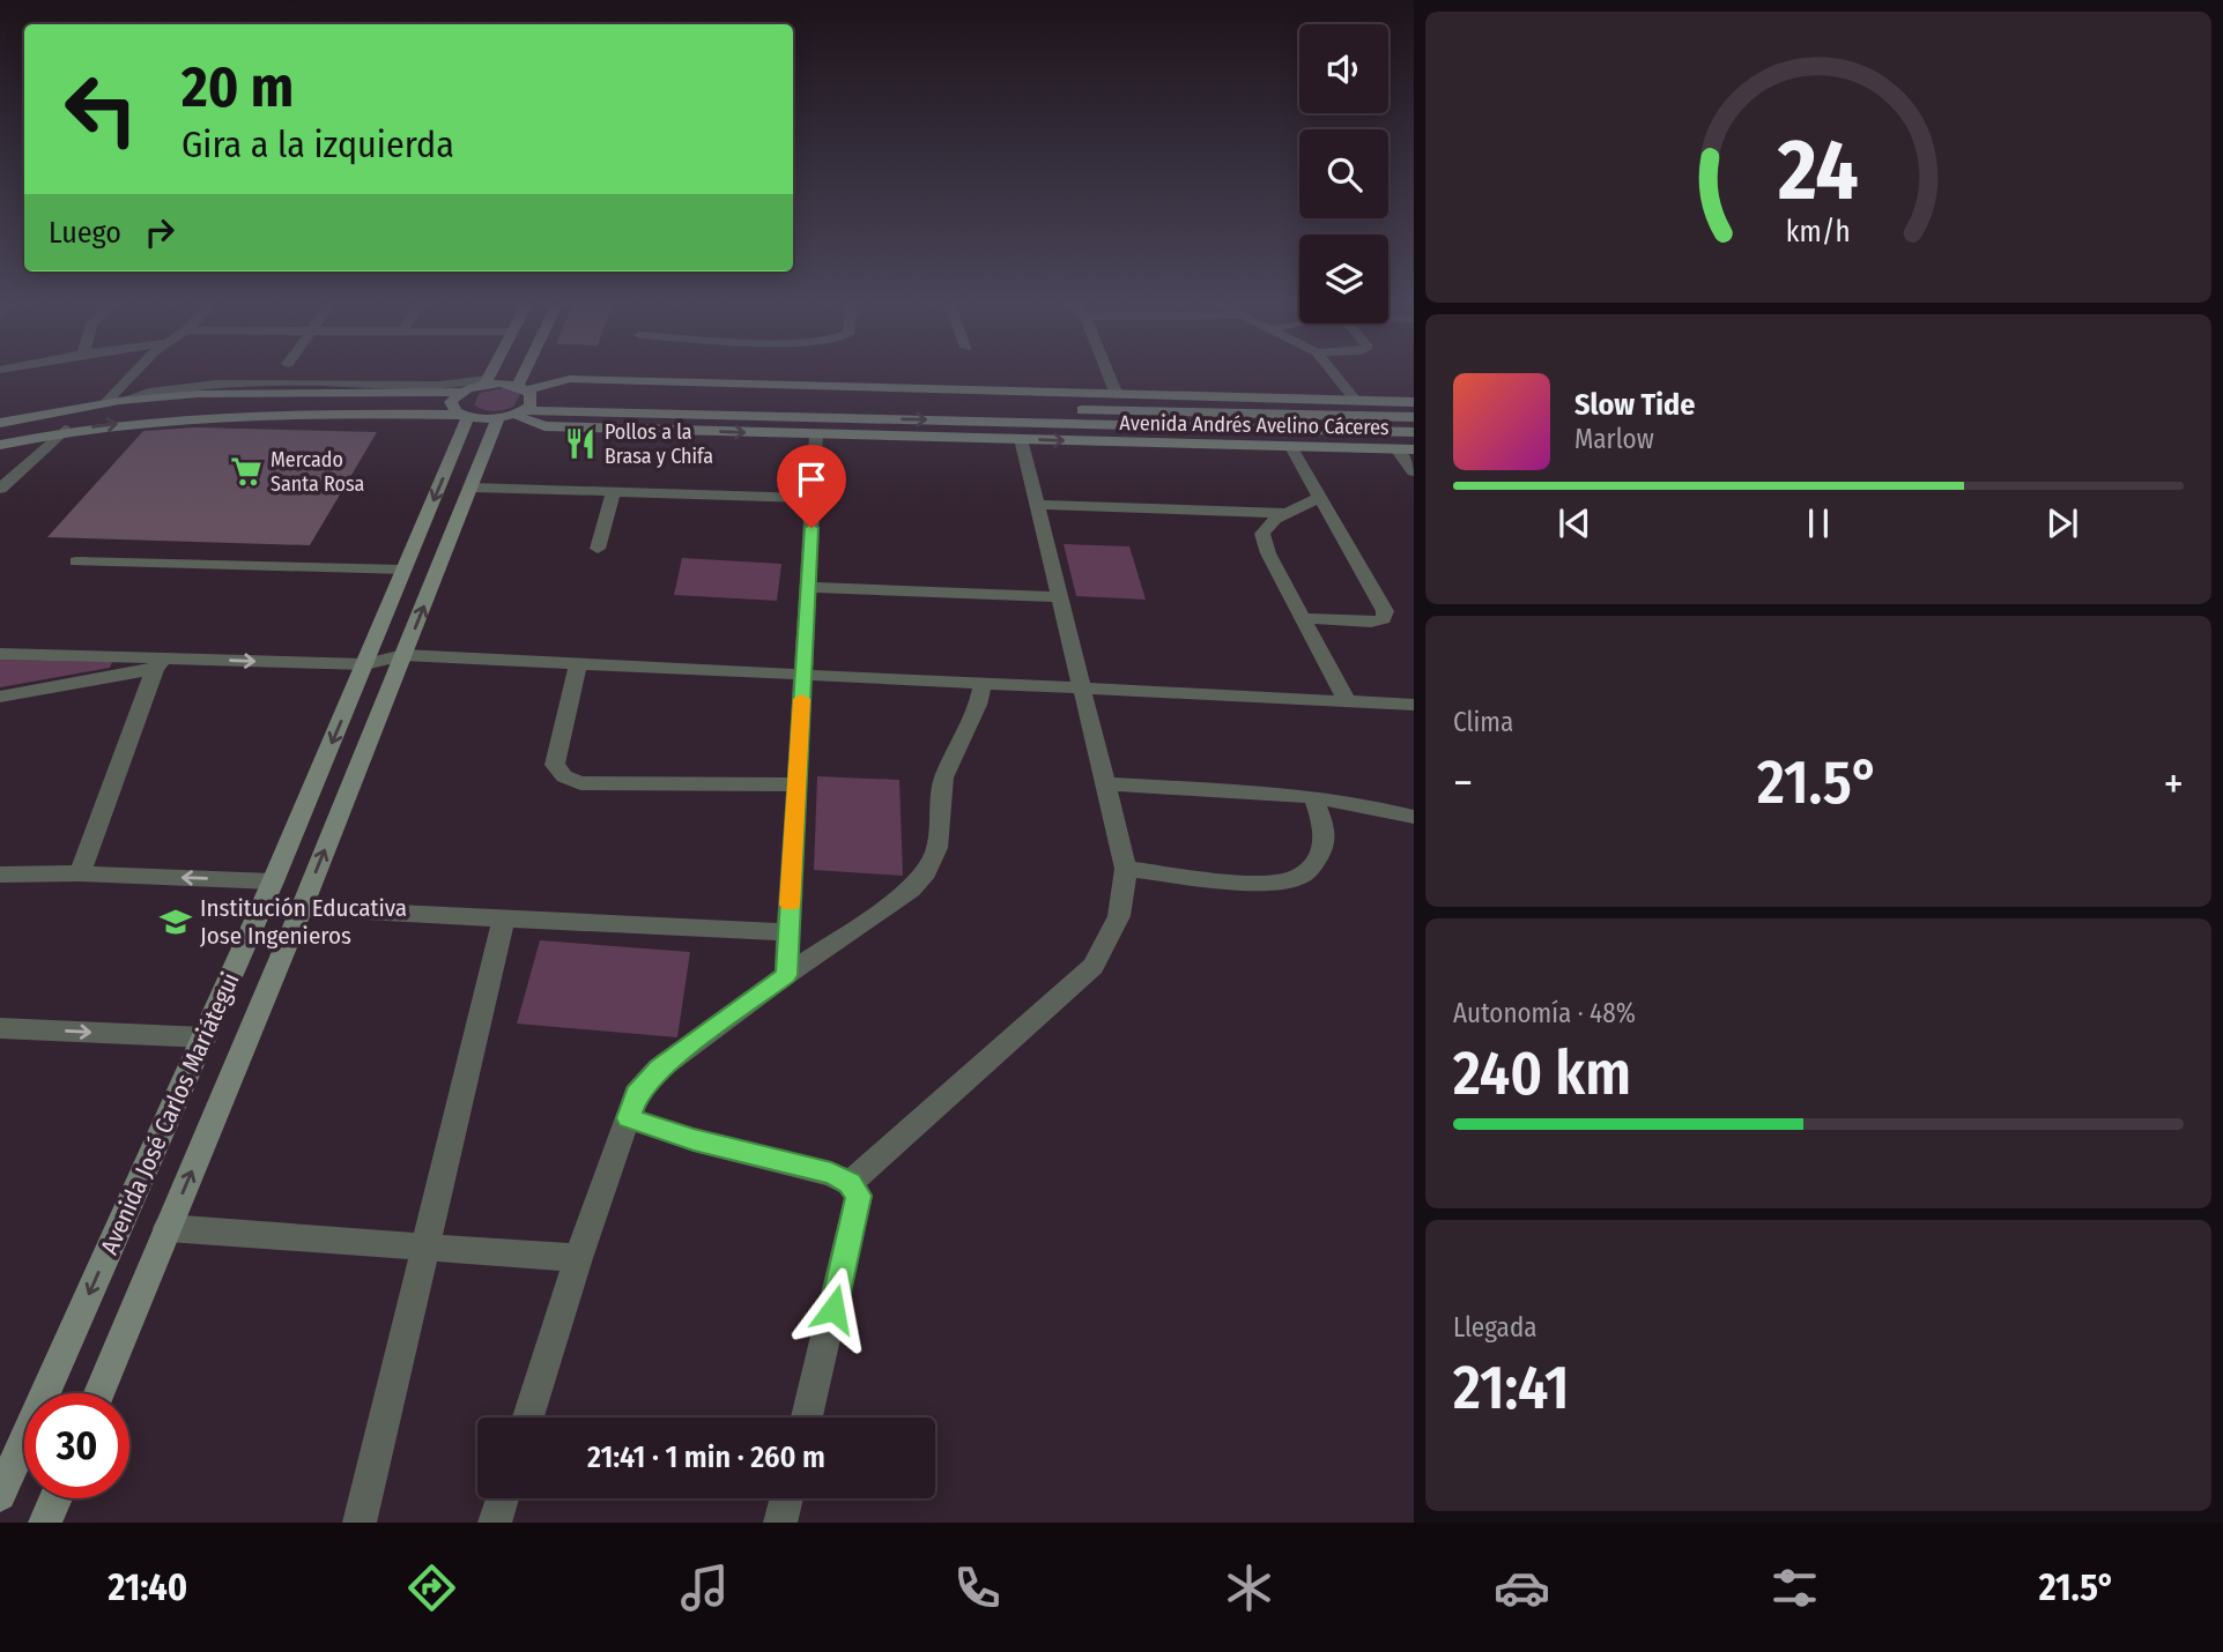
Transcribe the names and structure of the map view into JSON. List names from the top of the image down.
{
  "streets": {
    "street": ["Avenida Andrés Avelino Cáceres", "Avenida José Carlos Mariátegui"]
  },
  "crossings": [
    ["Avenida Andrés Avelino Cáceres", "Avenida José Carlos Mariátegui"]
  ],
  "places": {
    "restaurant": ["Pollos a la Brasa y Chifa"],
    "supermarket": ["Mercado Santa Rosa"],
    "school or university": ["Institución Educativa Jose Ingenieros"]
  },
  "page": {
    "turn": ["20 m", "Gira a la izquierda"],
    "then": "Luego",
    "song": ["Slow Tide", "Marlow"],
    "tile": [
      "Clima",
      ["Autonomía · 48%", "240 km"],
      ["Llegada", "21:41"]
    ],
    "heat": ["−", "21.5°", "+"],
    "limit": "30",
    "trip": "21:41 · 1 min · 260 m",
    "tabs": ["21:40", "21.5°"],
    "gauge": ["24", "km/h"]
  }
}
